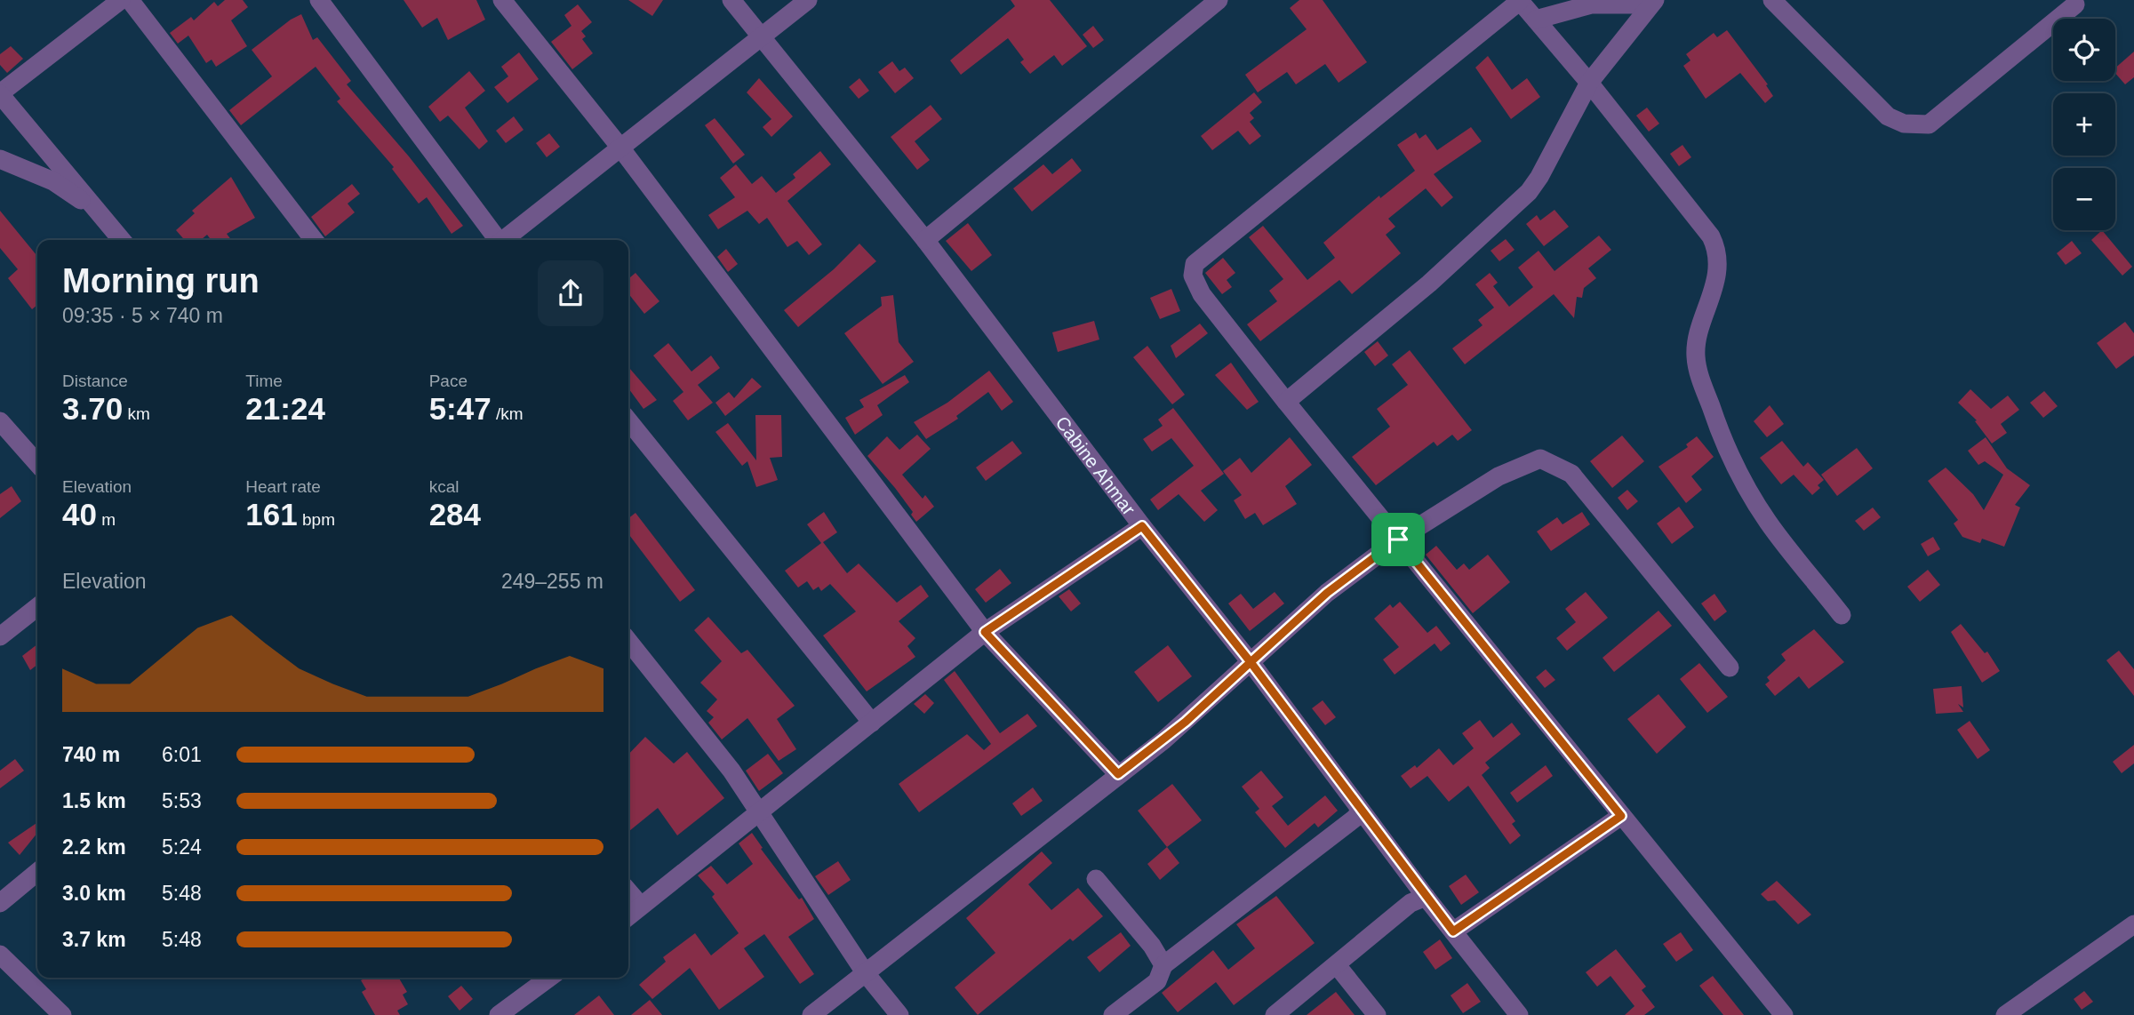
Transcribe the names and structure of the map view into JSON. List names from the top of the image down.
{
  "streets": {
    "street": ["Cabine Ahmar"]
  },
  "page": {
    "map_buttons": ["+", "−"],
    "heading": ["Morning run", "09:35 · 5 × 740 m"],
    "stats": [
      ["Distance", "3.70 km"],
      ["Time", "21:24"],
      ["Pace", "5:47 /km"],
      ["Elevation", "40 m"],
      ["Heart rate", "161 bpm"],
      ["kcal", "284"]
    ],
    "chart": ["Elevation", "249–255 m"],
    "list": [
      {
        "name": "740 m",
        "note": "6:01"
      },
      {
        "name": "1.5 km",
        "note": "5:53"
      },
      {
        "name": "2.2 km",
        "note": "5:24"
      },
      {
        "name": "3.0 km",
        "note": "5:48"
      },
      {
        "name": "3.7 km",
        "note": "5:48"
      }
    ]
  }
}
